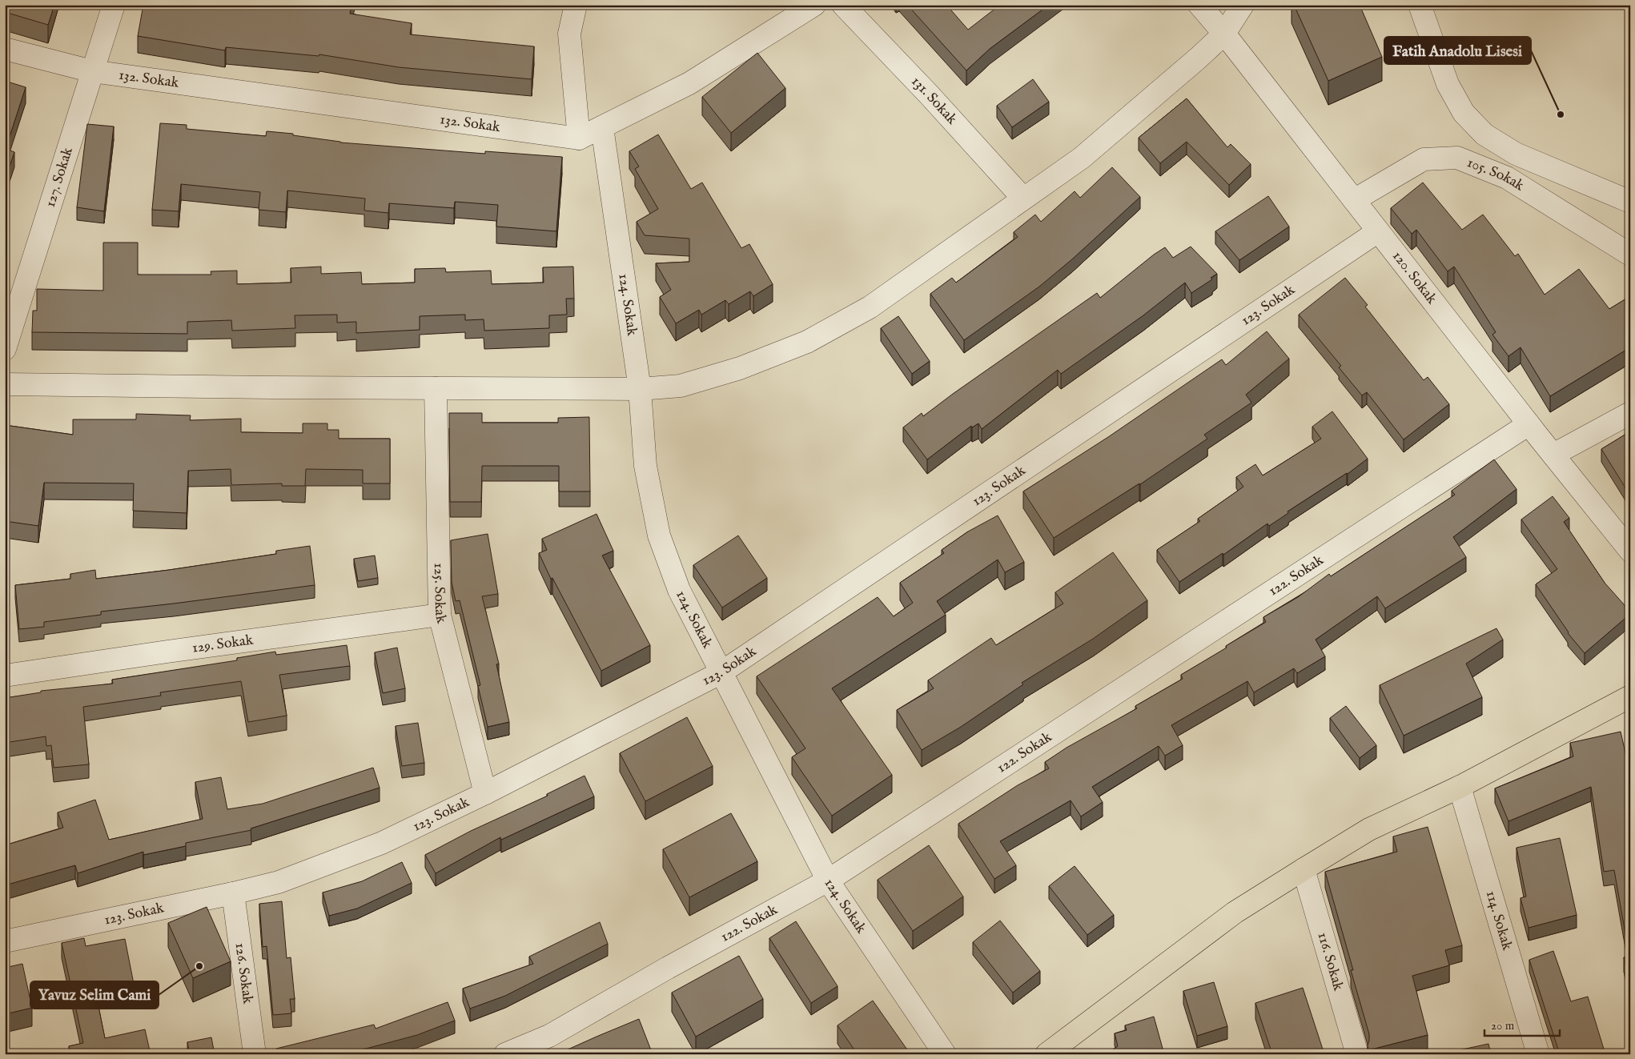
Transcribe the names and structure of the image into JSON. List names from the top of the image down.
{
  "streets": {
    "street": [
      "132. Sokak",
      "131. Sokak",
      "105. Sokak",
      "127. Sokak",
      "120. Sokak",
      "124. Sokak",
      "123. Sokak",
      "122. Sokak",
      "125. Sokak",
      "129. Sokak",
      "114. Sokak",
      "116. Sokak",
      "126. Sokak"
    ]
  },
  "crossings": [
    ["132. Sokak", "127. Sokak"],
    ["105. Sokak", "120. Sokak"],
    ["120. Sokak", "123. Sokak"],
    ["120. Sokak", "122. Sokak"],
    ["124. Sokak", "123. Sokak"],
    ["124. Sokak", "122. Sokak"],
    ["123. Sokak", "125. Sokak"],
    ["123. Sokak", "126. Sokak"],
    ["125. Sokak", "129. Sokak"]
  ],
  "places": ["Fatih Anadolu Lisesi", "Yavuz Selim Cami"],
  "scale_bar": "20 m"
}
